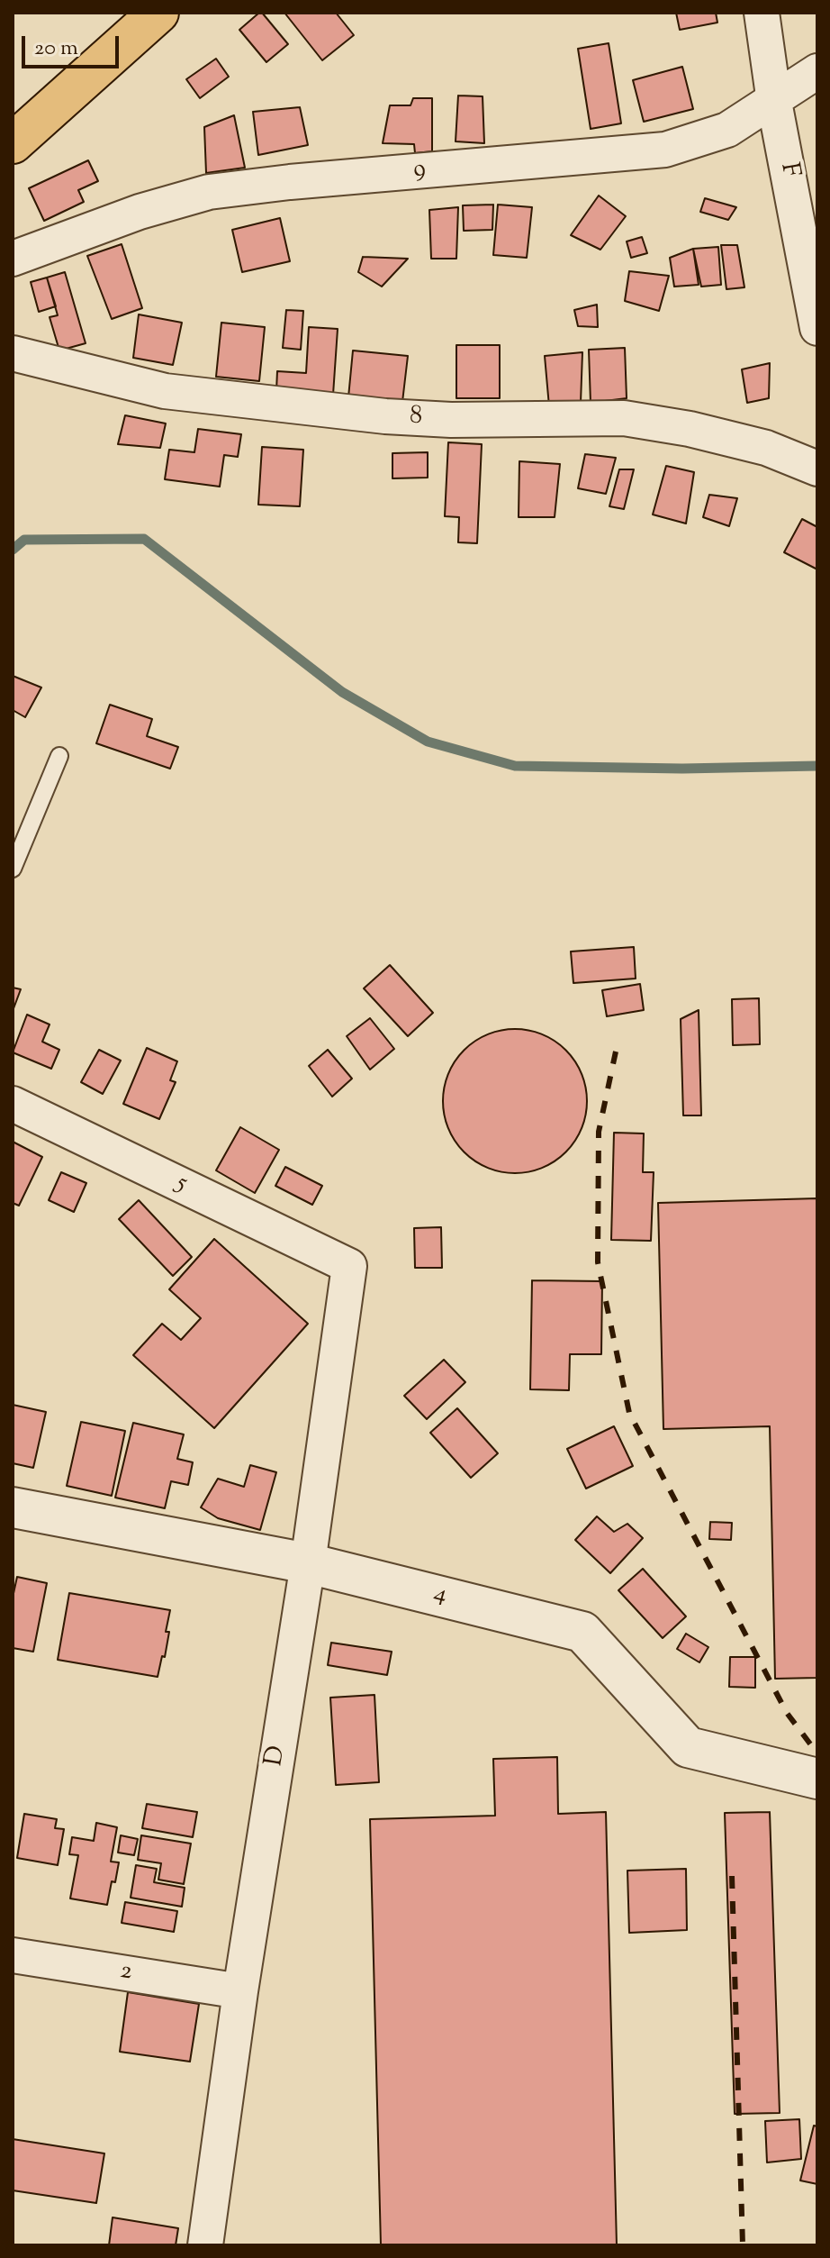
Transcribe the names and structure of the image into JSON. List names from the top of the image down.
{
  "streets": {
    "street": [
      "F",
      "9",
      "8",
      "5",
      "4",
      "D",
      "2"
    ]
  },
  "crossings": [
    ["F", "9"],
    ["5", "D"],
    ["4", "D"],
    ["D", "2"]
  ],
  "scale_bar": "20 m"
}
